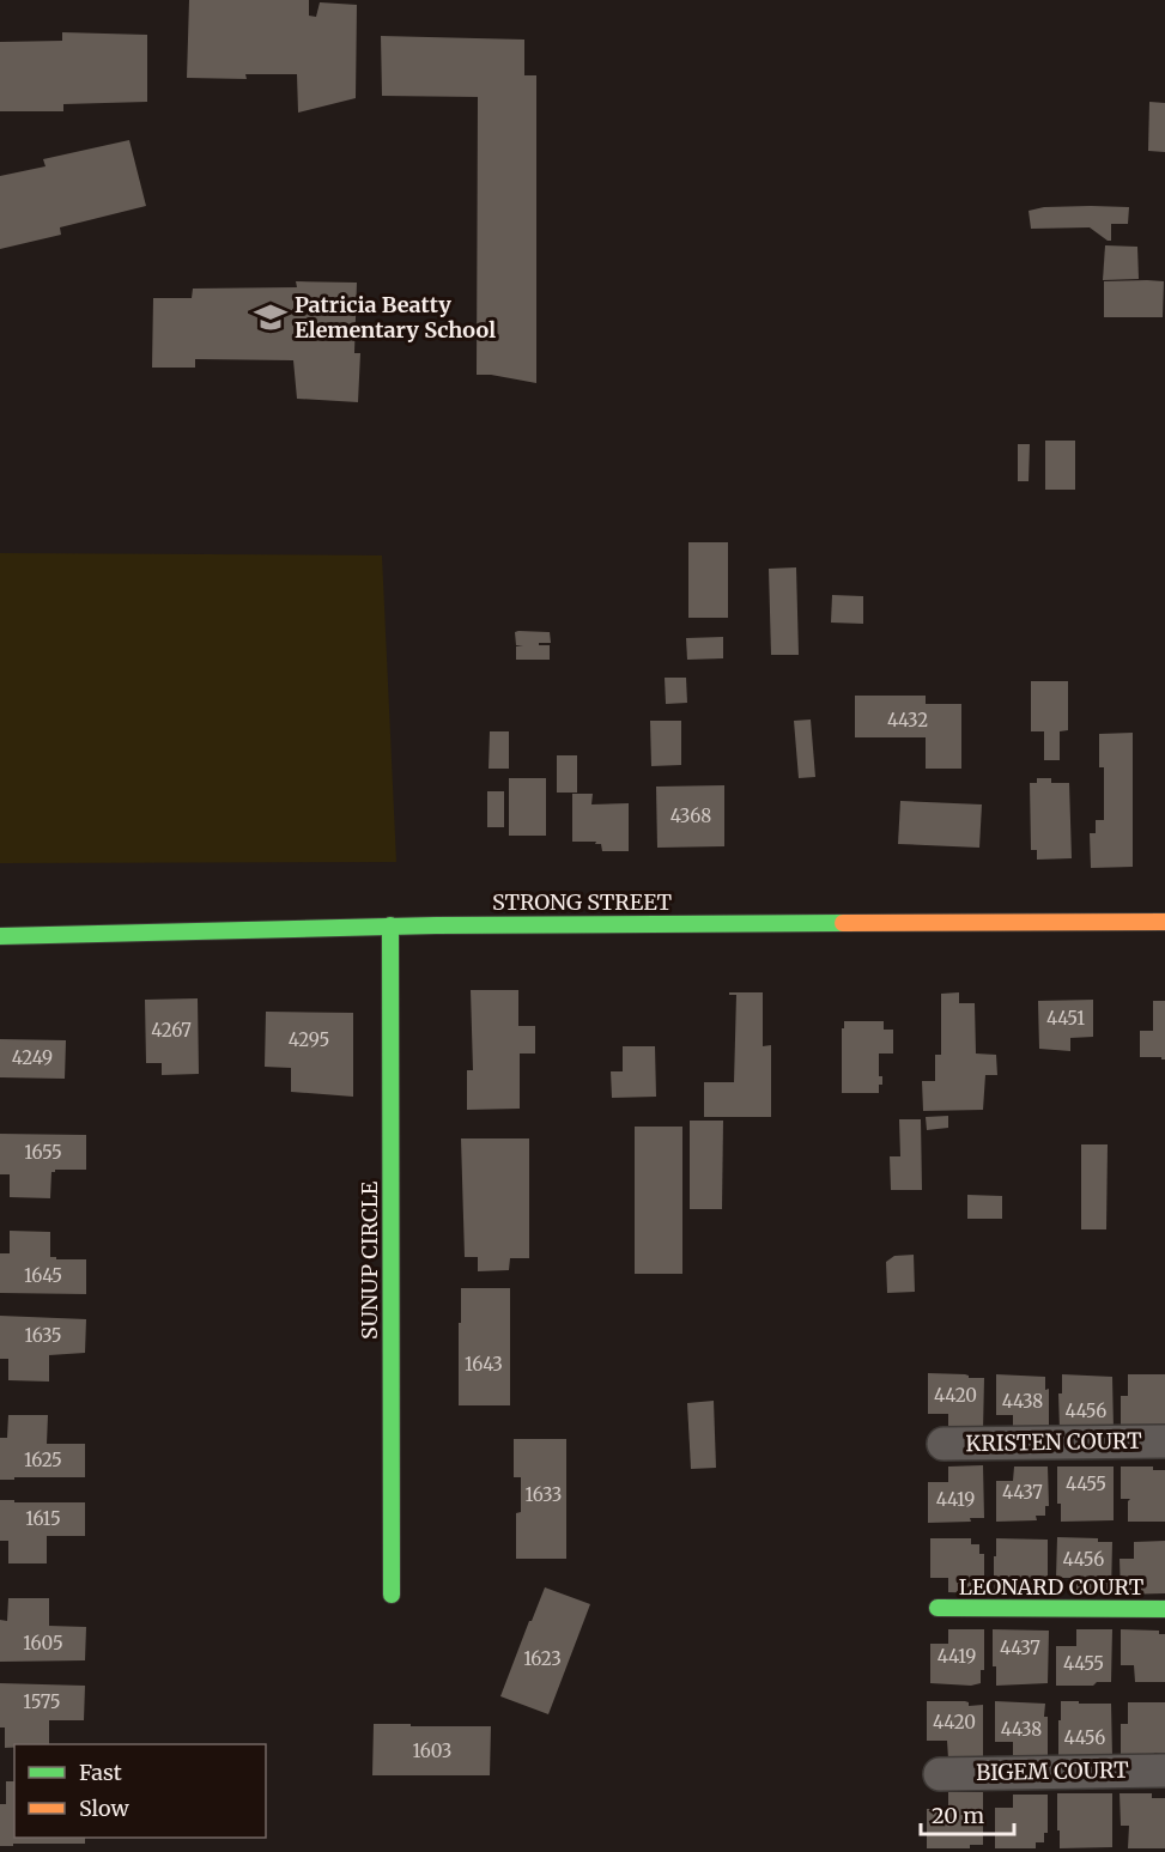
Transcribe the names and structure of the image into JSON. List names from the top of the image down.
{
  "streets": {
    "street": [
      "STRONG STREET",
      "SUNUP CIRCLE",
      "KRISTEN COURT",
      "LEONARD COURT",
      "BIGEM COURT"
    ]
  },
  "crossings": [
    ["STRONG STREET", "SUNUP CIRCLE"]
  ],
  "places": {
    "school or university": ["Patricia Beatty Elementary School"]
  },
  "house_numbers": [
    "4432",
    "4368",
    "4451",
    "4267",
    "4295",
    "4249",
    "1655",
    "1645",
    "1635",
    "1643",
    "4420",
    "4438",
    "4456",
    "1625",
    "4455",
    "4437",
    "1633",
    "4419",
    "1615",
    "4456",
    "1605",
    "4437",
    "4419",
    "1623",
    "4455",
    "1575",
    "4420",
    "4438",
    "4456",
    "1603"
  ],
  "legend": ["Fast", "Slow"],
  "scale_bar": "20 m"
}
